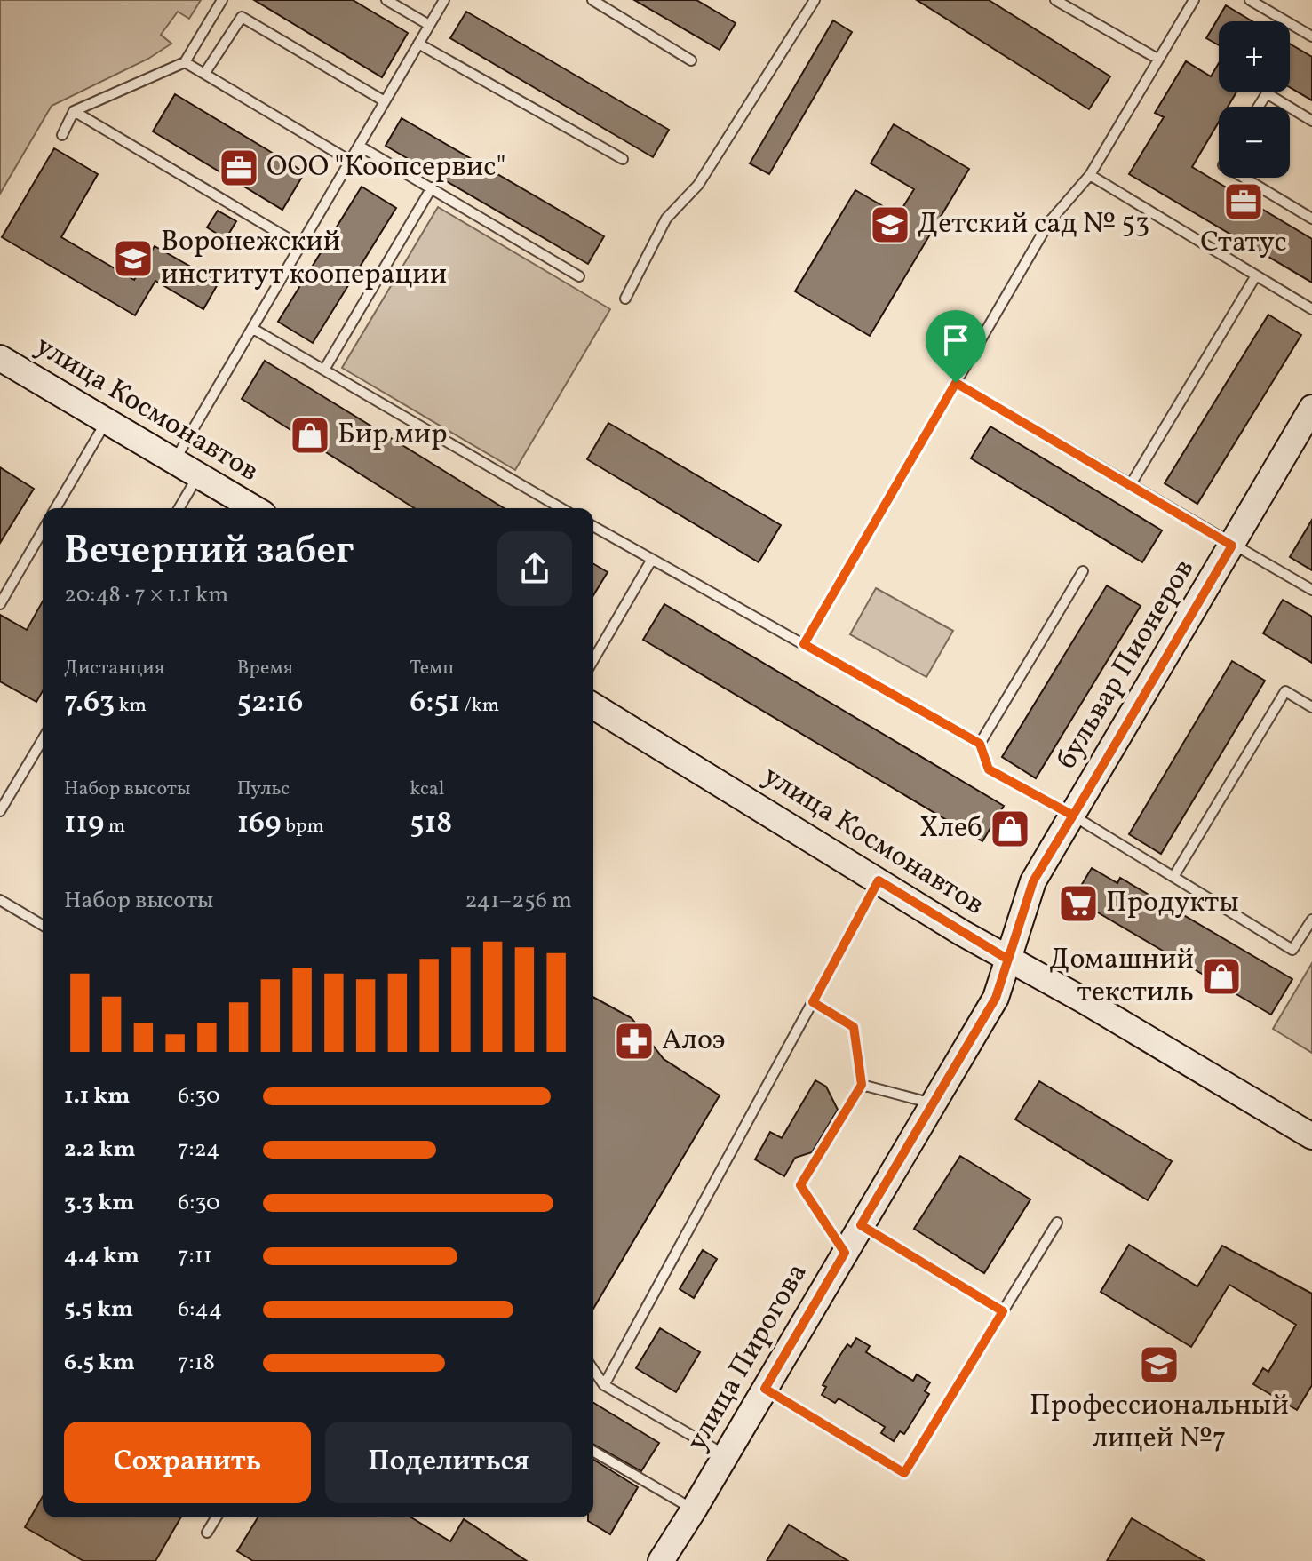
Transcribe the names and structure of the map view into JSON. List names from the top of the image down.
{
  "streets": {
    "street": ["улица Космонавтов", "бульвар Пионеров", "улица Пирогова"]
  },
  "crossings": [
    ["улица Космонавтов", "бульвар Пионеров"],
    ["улица Космонавтов", "улица Пирогова"],
    ["бульвар Пионеров", "улица Пирогова"]
  ],
  "places": {
    "office": ["ООО \"Коопсервис\"", "Статус"],
    "school or university": ["Детский сад № 53", "Воронежский институт кооперации", "Профессиональный лицей №7"],
    "shop": ["Бир мир", "Хлеб", "Домашний текстиль"],
    "supermarket": ["Продукты"],
    "pharmacy": ["Алоэ"]
  },
  "page": {
    "map_buttons": ["+", "−"],
    "heading": ["Вечерний забег", "20:48 · 7 × 1.1 km"],
    "stats": [
      ["Дистанция", "7.63 km"],
      ["Время", "52:16"],
      ["Темп", "6:51 /km"],
      ["Набор высоты", "119 m"],
      ["Пульс", "169 bpm"],
      ["kcal", "518"]
    ],
    "chart": ["Набор высоты", "241–256 m"],
    "list": [
      {
        "name": "1.1 km",
        "note": "6:30"
      },
      {
        "name": "2.2 km",
        "note": "7:24"
      },
      {
        "name": "3.3 km",
        "note": "6:30"
      },
      {
        "name": "4.4 km",
        "note": "7:11"
      },
      {
        "name": "5.5 km",
        "note": "6:44"
      },
      {
        "name": "6.5 km",
        "note": "7:18"
      }
    ],
    "buttons": ["Сохранить", "Поделиться"]
  }
}
